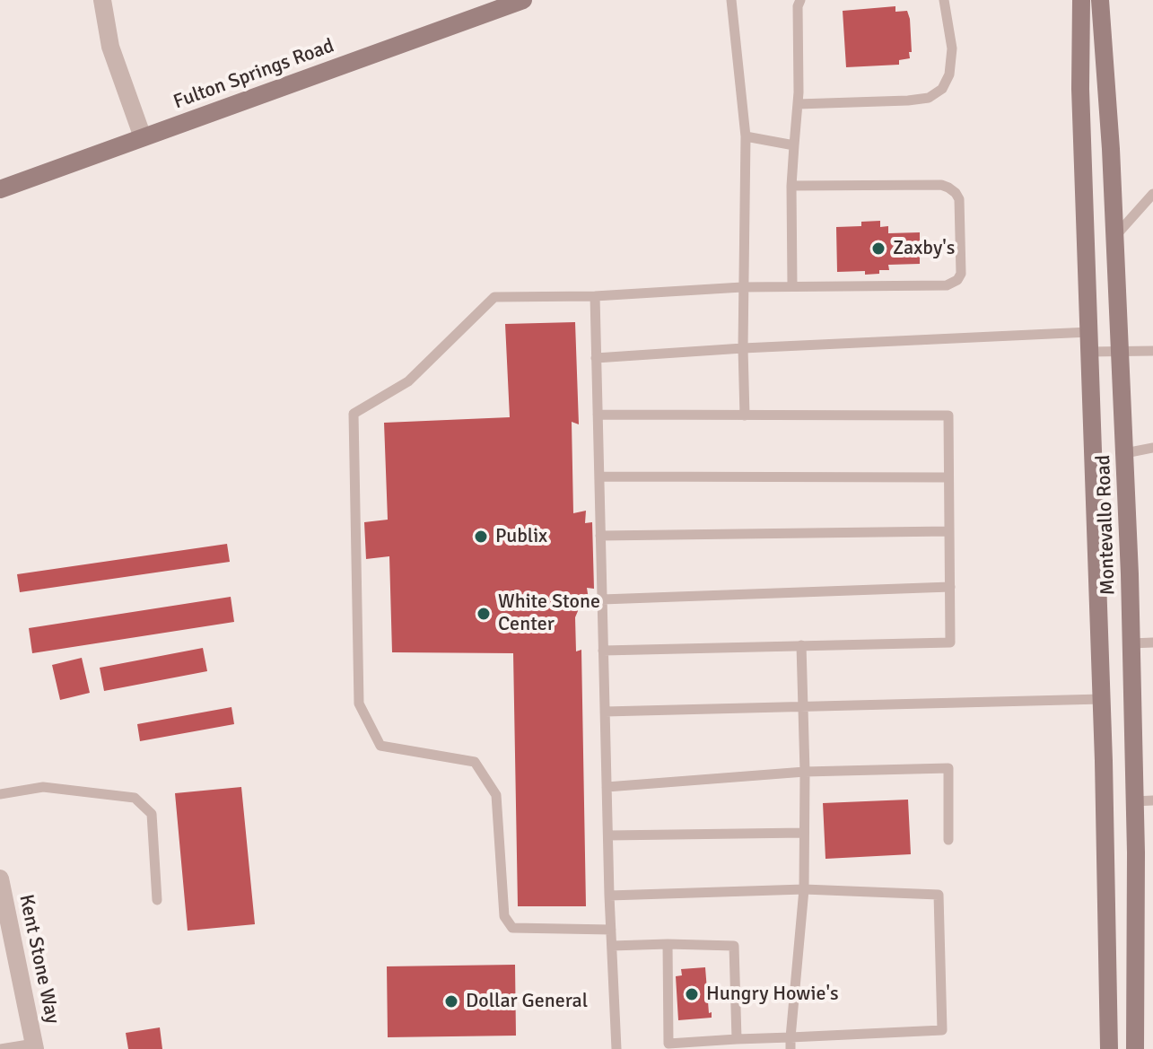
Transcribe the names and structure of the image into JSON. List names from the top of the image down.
{
  "streets": {
    "main road": ["Fulton Springs Road", "Montevallo Road"],
    "street": ["Kent Stone Way"]
  },
  "places": [
    "Zaxby's",
    "Publix",
    "White Stone Center",
    "Hungry Howie's",
    "Dollar General"
  ]
}
